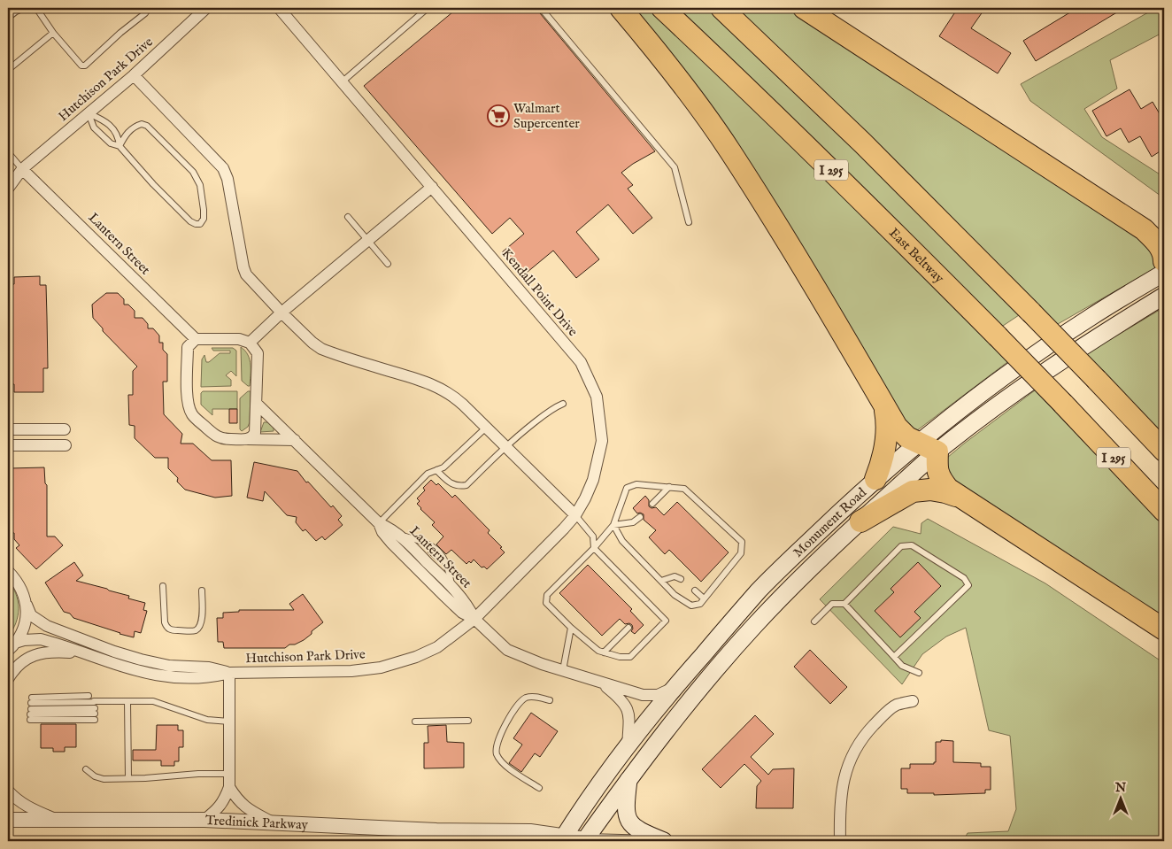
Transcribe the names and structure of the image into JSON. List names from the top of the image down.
{
  "streets": {
    "highway": ["I 295", "East Beltway"],
    "main road": ["Monument Road"],
    "street": [
      "Hutchison Park Drive",
      "Lantern Street",
      "Kendall Point Drive",
      "Tredinick Parkway"
    ]
  },
  "crossings": [
    ["Hutchison Park Drive", "Lantern Street"],
    ["Hutchison Park Drive", "Kendall Point Drive"],
    ["Hutchison Park Drive", "Tredinick Parkway"],
    ["Lantern Street", "Kendall Point Drive"],
    ["Lantern Street", "Monument Road"],
    ["Monument Road", "Tredinick Parkway"]
  ],
  "places": {
    "supermarket": ["Walmart Supercenter"]
  },
  "north": "top"
}
